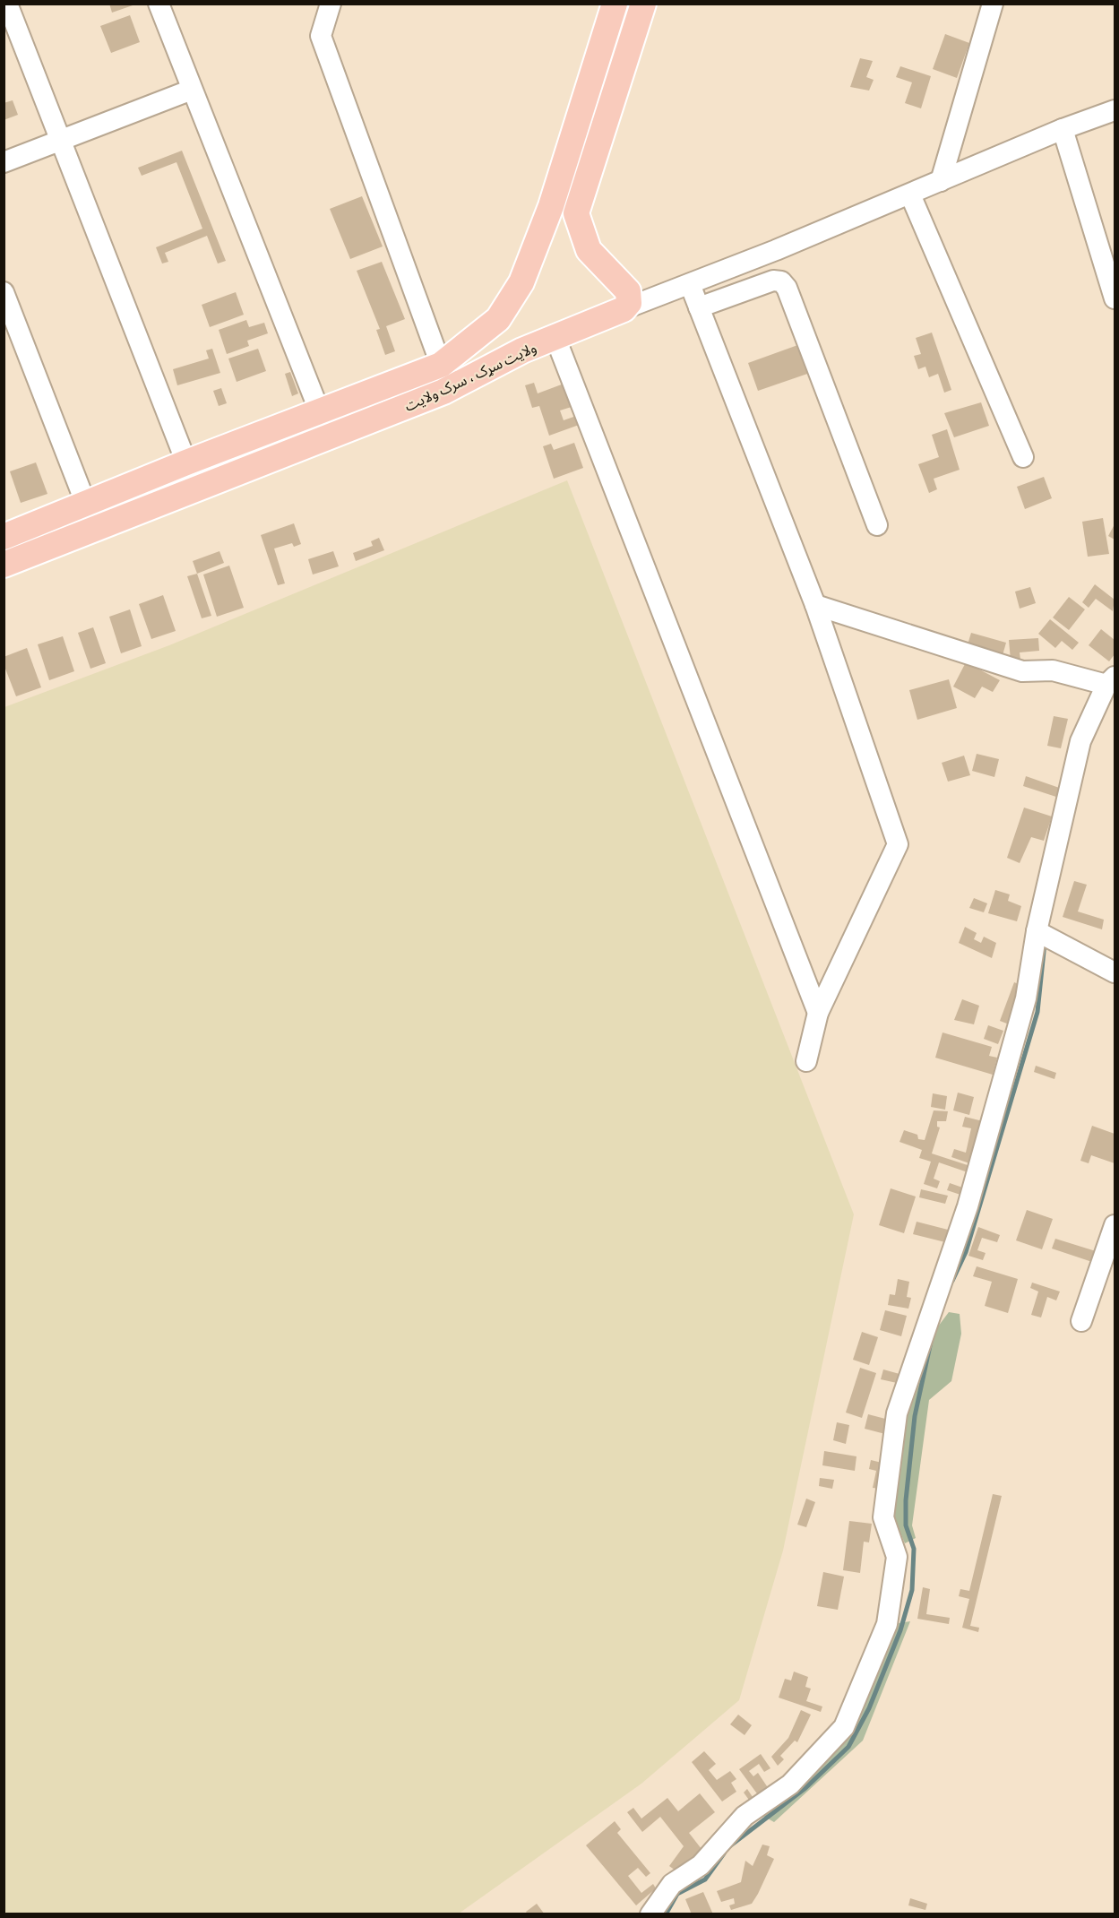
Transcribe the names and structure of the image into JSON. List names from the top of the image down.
{
  "streets": {
    "main road": ["ولایت سړک ، سرک ولایت"]
  }
}
